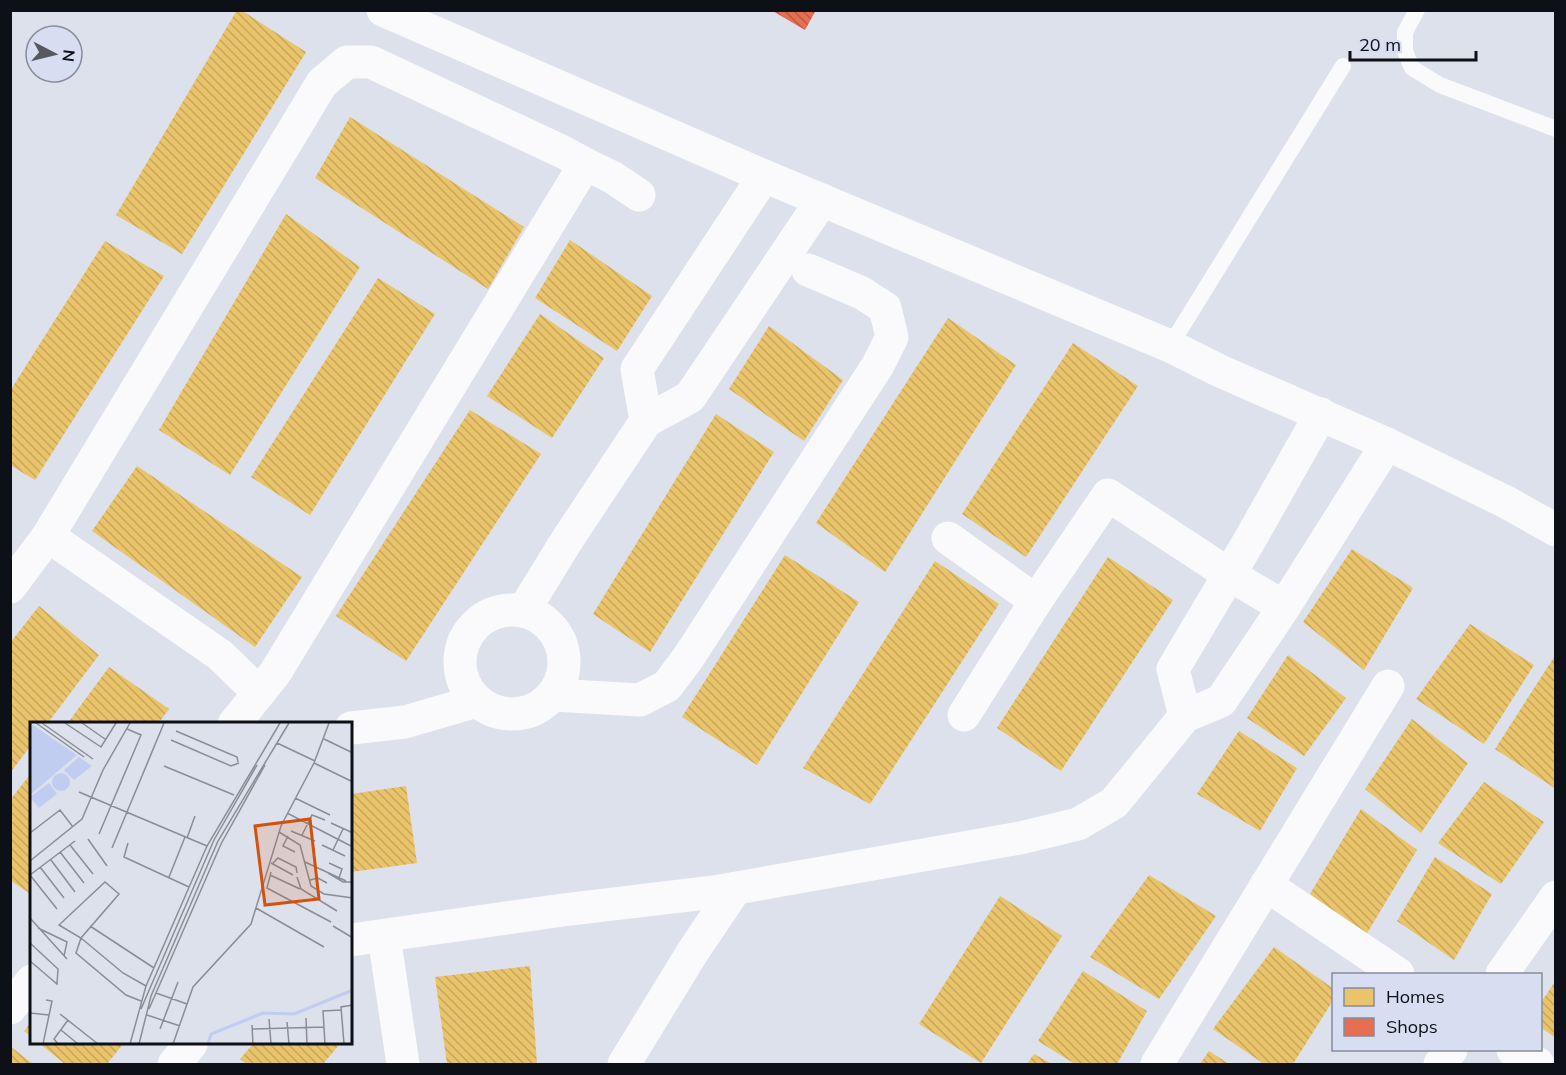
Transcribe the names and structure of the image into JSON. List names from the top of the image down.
{
  "legend": ["Homes", "Shops"],
  "scale_bar": "20 m",
  "north": "right"
}
